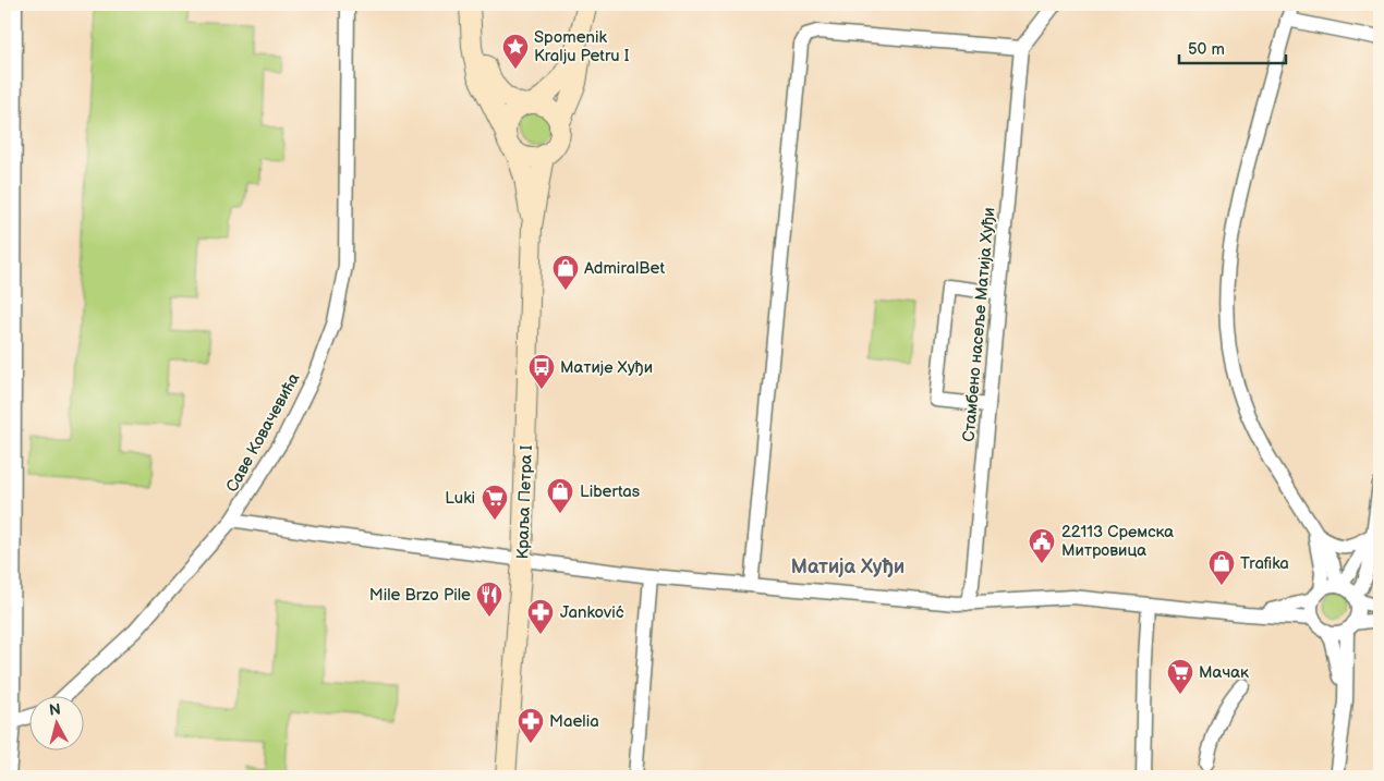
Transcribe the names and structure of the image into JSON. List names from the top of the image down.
{
  "streets": {
    "street": ["Стамбено насеље Матија Хуђи", "Саве Ковачевића", "Краља Петра I"]
  },
  "districts": ["Матија Хуђи"],
  "places": {
    "place": ["Spomenik Kralju Petru I"],
    "shop": ["AdmiralBet", "Libertas", "Trafika"],
    "bus stop": ["Матије Хуђи"],
    "supermarket": ["Luki", "Мачак"],
    "public building": ["22113 Сремска Митровица"],
    "restaurant": ["Mile Brzo Pile"],
    "pharmacy": ["Janković", "Maelia"]
  },
  "scale_bar": "50 m",
  "north": "top"
}
